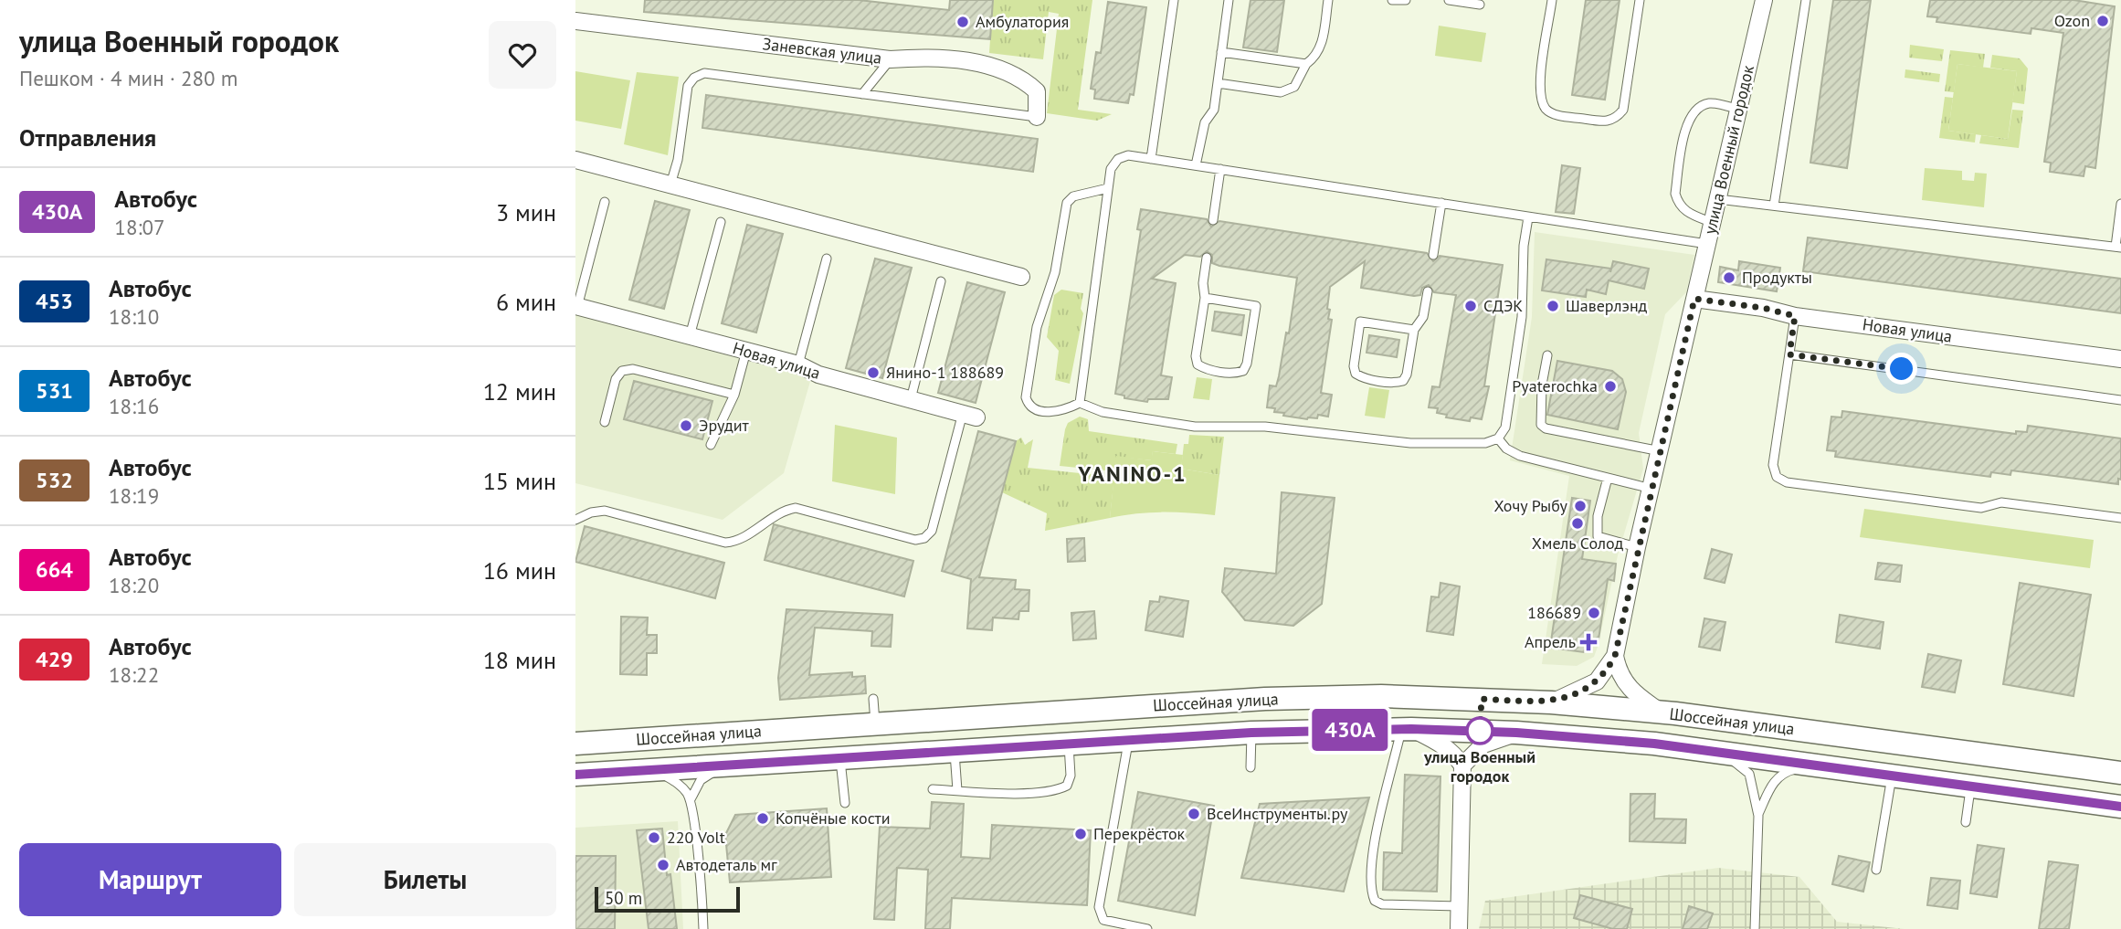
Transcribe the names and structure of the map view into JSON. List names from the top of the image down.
{
  "streets": {
    "main road": ["Шоссейная улица"],
    "street": ["Заневская улица", "улица Военный городок", "Новая улица"]
  },
  "crossings": [
    ["улица Военный городок", "Новая улица"]
  ],
  "districts": ["YANINO-1"],
  "places": {
    "other": [
      "Ozon",
      "Амбулатория",
      "Продукты",
      "СДЭК",
      "Шаверлэнд",
      "Янино-1 188689",
      "Pyaterochka",
      "Эрудит",
      "Хочу Рыбу",
      "Хмель Солод",
      "186689",
      "улица Военный городок",
      "ВсеИнструменты.ру",
      "Копчёные кости",
      "Перекрёсток",
      "220 Volt",
      "Автодеталь мг"
    ],
    "health": ["Апрель"]
  },
  "lines": ["bus line 430А"],
  "scale_bar": "50 m",
  "page": {
    "heading": [
      ["улица Военный городок", "Пешком · 4 мин · 280 m"],
      "Отправления"
    ],
    "on_map": "430А",
    "list": [
      {
        "mark": "430А",
        "name": "Автобус",
        "note": "18:07",
        "value": "3 мин"
      },
      {
        "mark": "453",
        "name": "Автобус",
        "note": "18:10",
        "value": "6 мин"
      },
      {
        "mark": "531",
        "name": "Автобус",
        "note": "18:16",
        "value": "12 мин"
      },
      {
        "mark": "532",
        "name": "Автобус",
        "note": "18:19",
        "value": "15 мин"
      },
      {
        "mark": "664",
        "name": "Автобус",
        "note": "18:20",
        "value": "16 мин"
      },
      {
        "mark": "429",
        "name": "Автобус",
        "note": "18:22",
        "value": "18 мин"
      }
    ],
    "buttons": ["Маршрут", "Билеты"],
    "scale": "50 m"
  }
}
